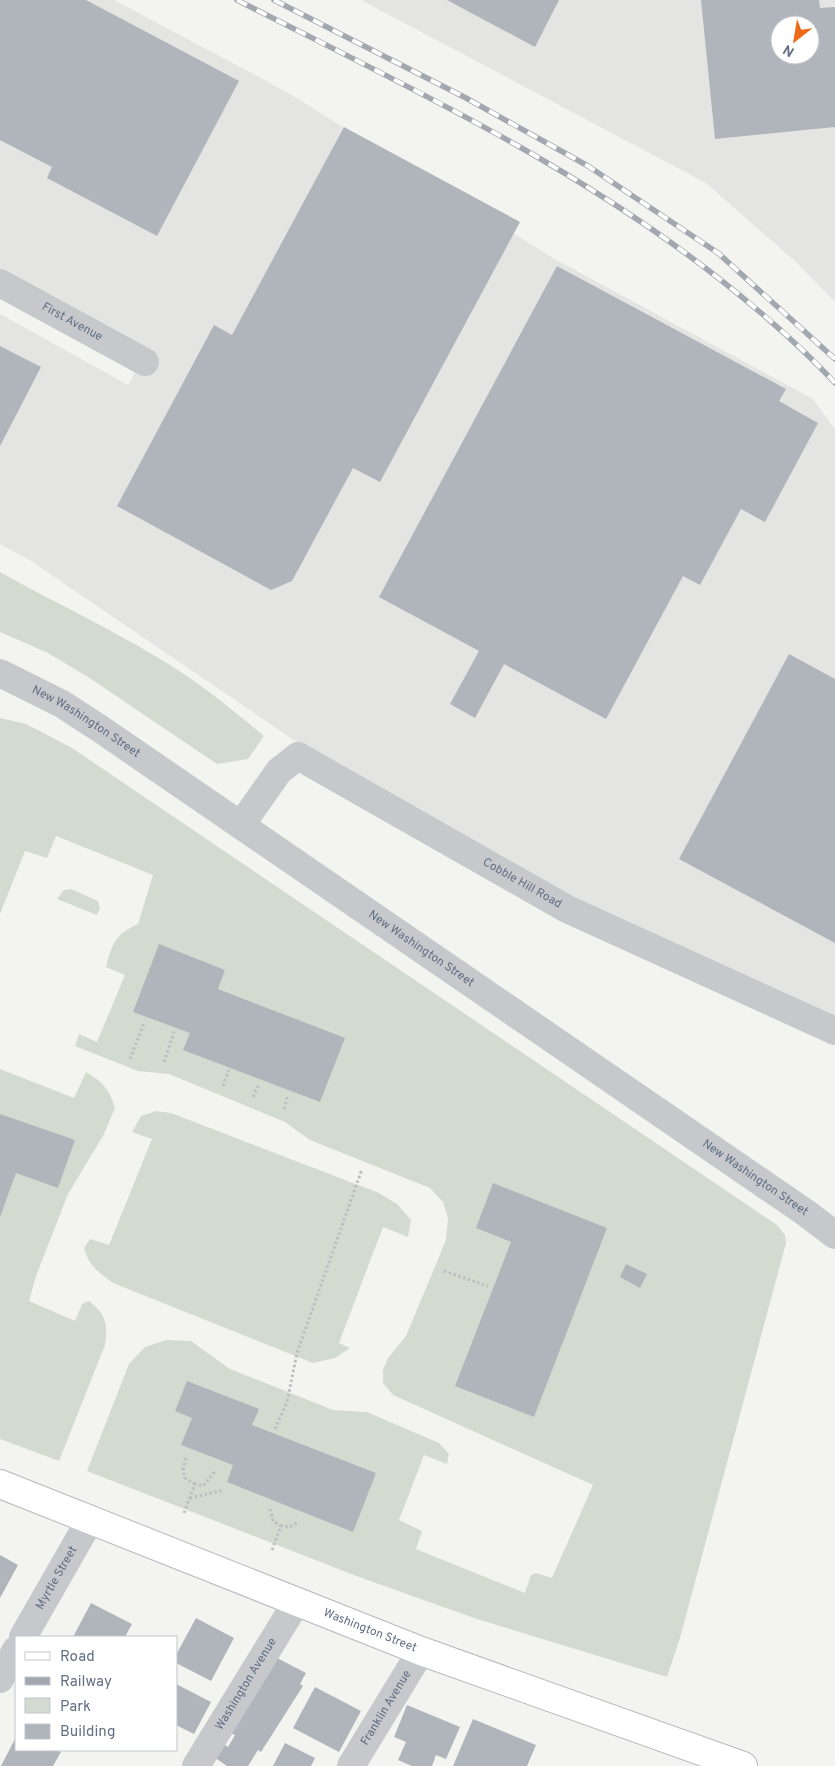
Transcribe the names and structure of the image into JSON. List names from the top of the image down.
{
  "streets": {
    "main road": ["Washington Street"],
    "street": [
      "First Avenue",
      "New Washington Street",
      "Cobble Hill Road",
      "Myrtle Street",
      "Washington Avenue",
      "Franklin Avenue"
    ]
  },
  "crossings": [
    ["New Washington Street", "Cobble Hill Road"],
    ["Myrtle Street", "Washington Street"],
    ["Washington Street", "Washington Avenue"],
    ["Washington Street", "Franklin Avenue"]
  ],
  "legend": [
    "Road",
    "Railway",
    "Park",
    "Building"
  ],
  "north": "bottom left"
}
